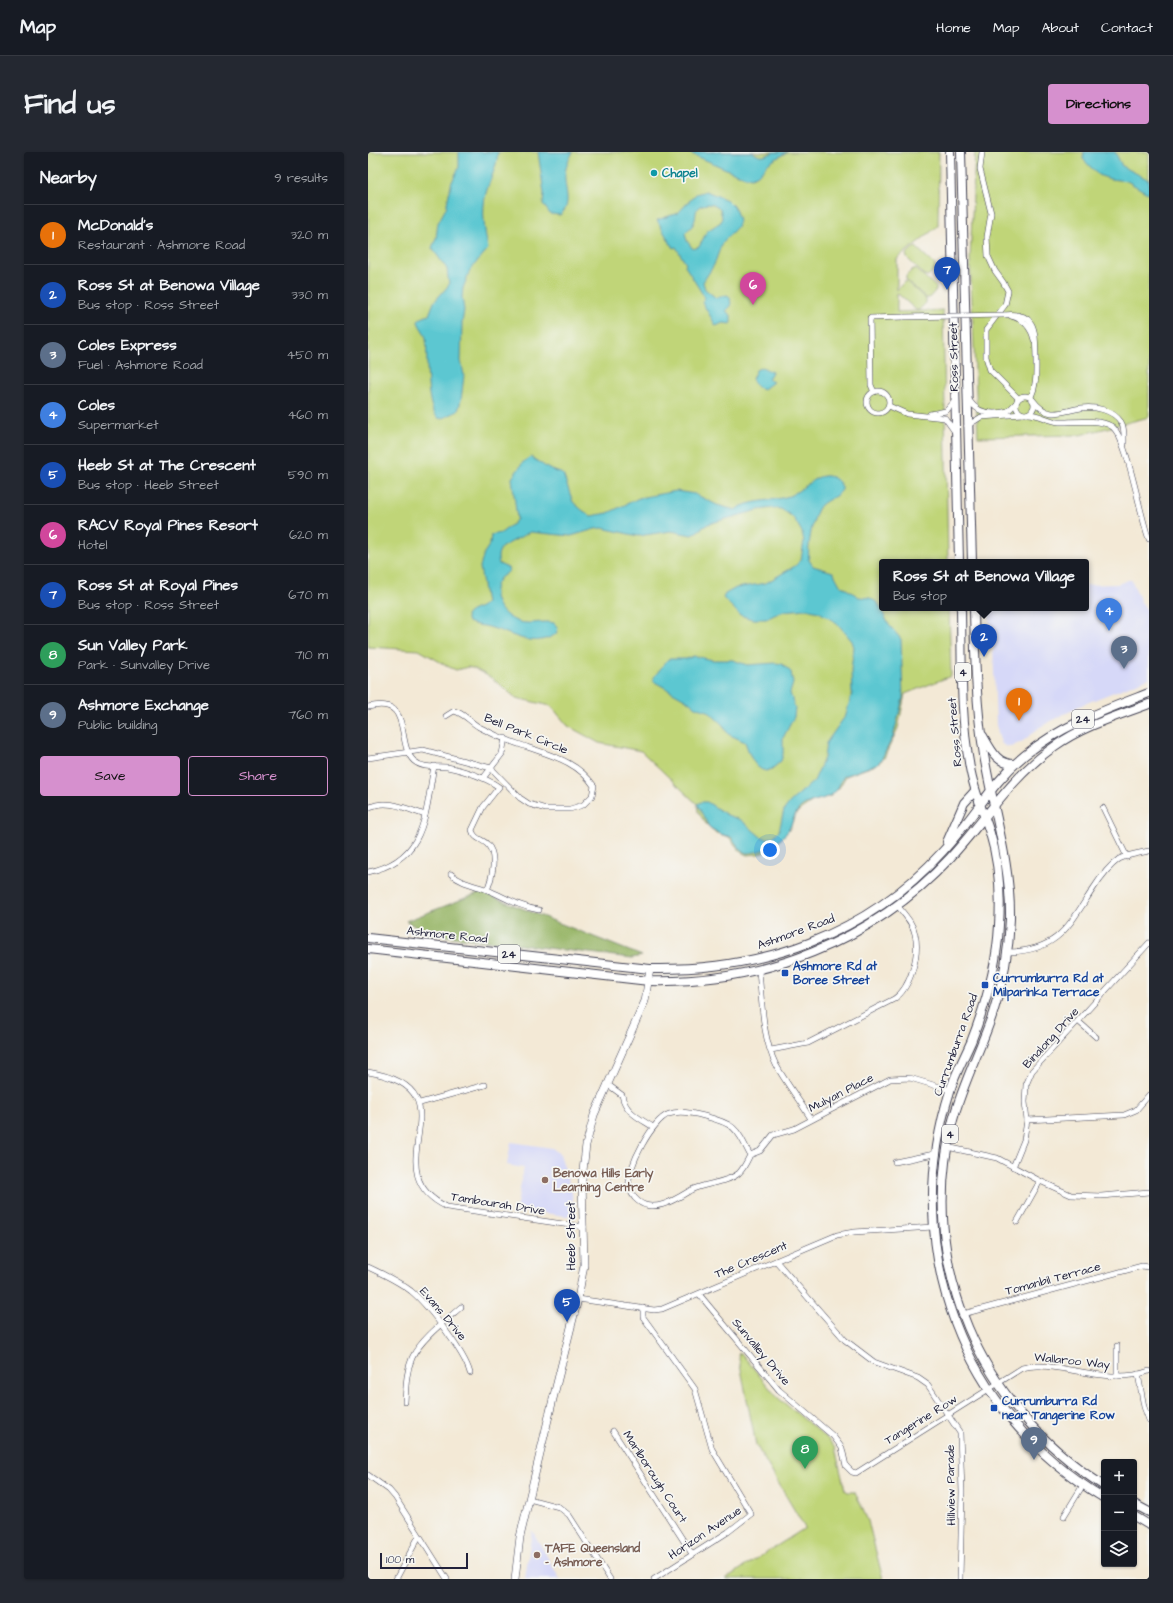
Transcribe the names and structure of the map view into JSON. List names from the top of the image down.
{
  "streets": {
    "main road": [
      "Ross Street",
      "4",
      "24",
      "Ashmore Road",
      "Currumburra Road"
    ],
    "street": [
      "Bell Park Circle",
      "Binalong Drive",
      "Mulyan Place",
      "Tambourah Drive",
      "Heeb Street",
      "The Crescent",
      "Tomanbil Terrace",
      "Evans Drive",
      "Sunvalley Drive",
      "Wallaroo Way",
      "Tangerine Row",
      "Marlborough Court",
      "Hillview Parade",
      "Horizon Avenue"
    ]
  },
  "crossings": [
    ["Ross Street", "Ashmore Road"],
    ["Ross Street", "Currumburra Road"],
    ["4", "Ashmore Road"],
    ["4", "Currumburra Road"],
    ["Ashmore Road", "Currumburra Road"],
    ["Ashmore Road", "Heeb Street"],
    ["Currumburra Road", "Mulyan Place"],
    ["Currumburra Road", "The Crescent"],
    ["Currumburra Road", "Tomanbil Terrace"],
    ["Currumburra Road", "Wallaroo Way"],
    ["Currumburra Road", "Tangerine Row"],
    ["Tambourah Drive", "Heeb Street"],
    ["Heeb Street", "The Crescent"],
    ["The Crescent", "Sunvalley Drive"],
    ["The Crescent", "Hillview Parade"],
    ["The Crescent", "Horizon Avenue"],
    ["Sunvalley Drive", "Tangerine Row"],
    ["Wallaroo Way", "Tangerine Row"],
    ["Tangerine Row", "Hillview Parade"],
    ["Marlborough Court", "Horizon Avenue"]
  ],
  "places": {
    "other": ["Chapel", "Benowa Hills Early Learning Centre", "TAFE Queensland - Ashmore"],
    "transit": ["Ashmore Rd at Boree Street", "Currumburra Rd at Milparinka Terrace", "Currumburra Rd near Tangerine Row"]
  },
  "scale_bar": "100 m",
  "page": {
    "header": "Map",
    "nav": [
      "Home",
      "Map",
      "About",
      "Contact"
    ],
    "buttons": [
      "Directions",
      ["Save", "Share"]
    ],
    "title": "Find us",
    "heading": ["Nearby", "9 results"],
    "list": [
      {
        "mark": "1",
        "name": "McDonald's",
        "note": "Restaurant · Ashmore Road",
        "value": "320 m"
      },
      {
        "mark": "2",
        "name": "Ross St at Benowa Village",
        "note": "Bus stop · Ross Street",
        "value": "330 m"
      },
      {
        "mark": "3",
        "name": "Coles Express",
        "note": "Fuel · Ashmore Road",
        "value": "450 m"
      },
      {
        "mark": "4",
        "name": "Coles",
        "note": "Supermarket",
        "value": "460 m"
      },
      {
        "mark": "5",
        "name": "Heeb St at The Crescent",
        "note": "Bus stop · Heeb Street",
        "value": "590 m"
      },
      {
        "mark": "6",
        "name": "RACV Royal Pines Resort",
        "note": "Hotel",
        "value": "620 m"
      },
      {
        "mark": "7",
        "name": "Ross St at Royal Pines",
        "note": "Bus stop · Ross Street",
        "value": "670 m"
      },
      {
        "mark": "8",
        "name": "Sun Valley Park",
        "note": "Park · Sunvalley Drive",
        "value": "710 m"
      },
      {
        "mark": "9",
        "name": "Ashmore Exchange",
        "note": "Public building",
        "value": "760 m"
      }
    ],
    "pins": [
      "7",
      "6",
      "4",
      "2",
      "3",
      "1",
      "5",
      "9",
      "8"
    ],
    "popup": ["Ross St at Benowa Village", "Bus stop"],
    "map_buttons": ["+", "−"],
    "scale": "100 m"
  }
}
